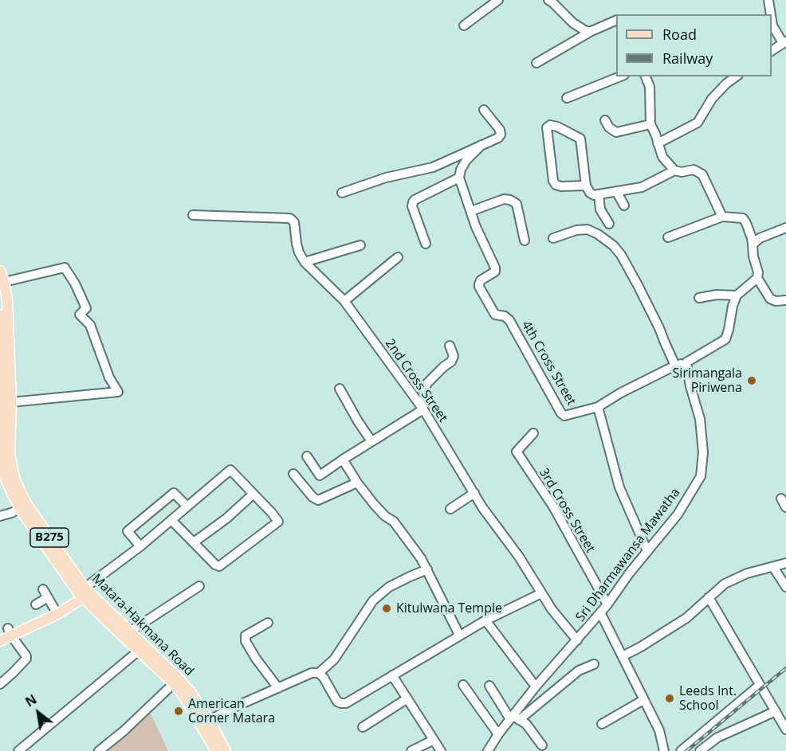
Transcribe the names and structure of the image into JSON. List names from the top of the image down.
{
  "streets": {
    "main road": ["B275", "Matara-Hakmana Road"],
    "street": [
      "4th Cross Street",
      "2nd Cross Street",
      "3rd Cross Street",
      "Sri Dharmawansa Mawatha"
    ]
  },
  "crossings": [
    ["2nd Cross Street", "Sri Dharmawansa Mawatha"],
    ["3rd Cross Street", "Sri Dharmawansa Mawatha"]
  ],
  "places": [
    "Sirimangala Piriwena",
    "Kitulwana Temple",
    "Leeds Int. School",
    "American Corner Matara"
  ],
  "legend": ["Road", "Railway"],
  "north": "top left"
}
